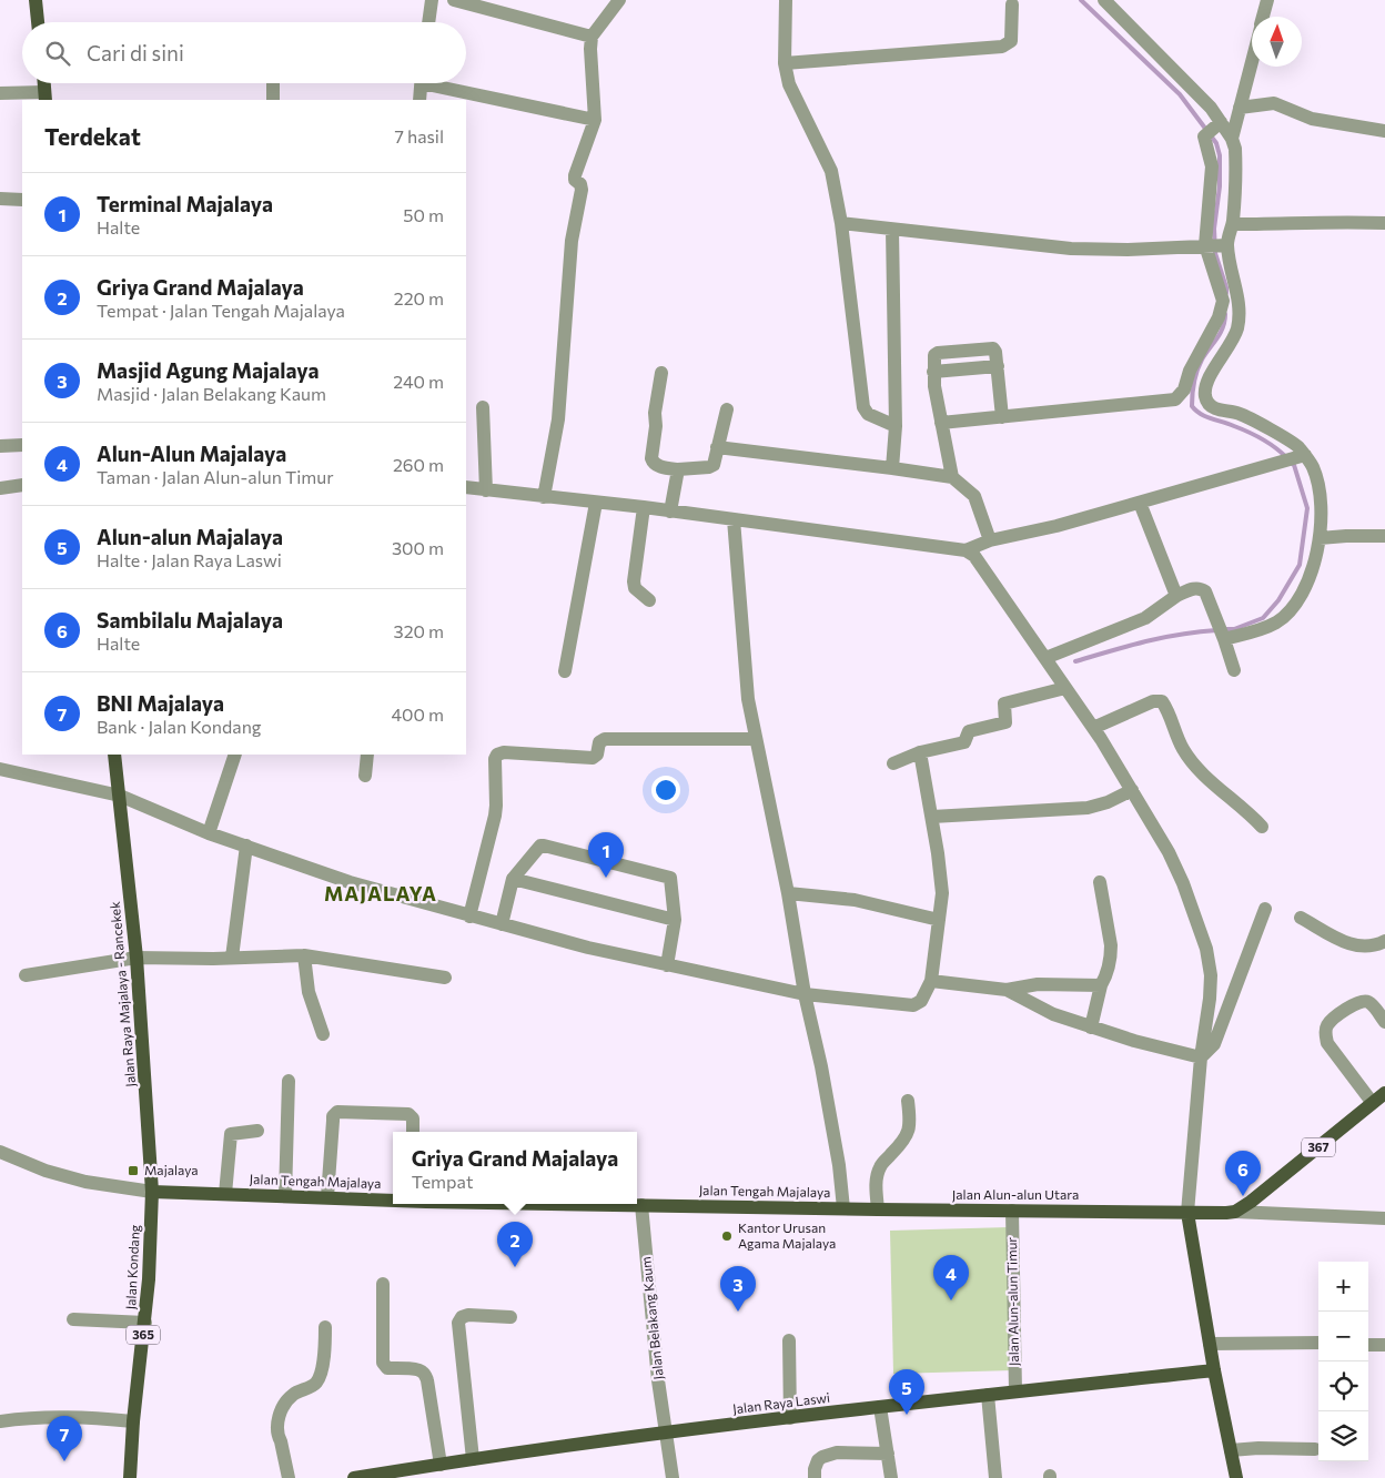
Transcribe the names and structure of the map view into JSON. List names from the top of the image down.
{
  "streets": {
    "main road": [
      "Jalan Raya Majalaya - Rancekek",
      "367",
      "Jalan Tengah Majalaya",
      "Jalan Alun-alun Utara",
      "Jalan Kondang",
      "365",
      "Jalan Raya Laswi"
    ],
    "street": ["Jalan Alun-alun Timur", "Jalan Belakang Kaum"]
  },
  "crossings": [
    ["Jalan Raya Majalaya - Rancekek", "Jalan Tengah Majalaya"],
    ["Jalan Raya Majalaya - Rancekek", "Jalan Kondang"],
    ["367", "Jalan Alun-alun Utara"],
    ["Jalan Tengah Majalaya", "Jalan Alun-alun Utara"],
    ["Jalan Tengah Majalaya", "Jalan Kondang"],
    ["Jalan Tengah Majalaya", "Jalan Belakang Kaum"],
    ["Jalan Alun-alun Utara", "Jalan Alun-alun Timur"],
    ["Jalan Alun-alun Timur", "Jalan Raya Laswi"],
    ["Jalan Belakang Kaum", "Jalan Raya Laswi"]
  ],
  "districts": ["MAJALAYA"],
  "places": {
    "transit": ["Majalaya"],
    "other": ["Kantor Urusan Agama Majalaya"]
  },
  "north": "top",
  "page": {
    "search": "Cari di sini",
    "heading": ["Terdekat", "7 hasil"],
    "list": [
      {
        "mark": "1",
        "name": "Terminal Majalaya",
        "note": "Halte",
        "value": "50 m"
      },
      {
        "mark": "2",
        "name": "Griya Grand Majalaya",
        "note": "Tempat · Jalan Tengah Majalaya",
        "value": "220 m"
      },
      {
        "mark": "3",
        "name": "Masjid Agung Majalaya",
        "note": "Masjid · Jalan Belakang Kaum",
        "value": "240 m"
      },
      {
        "mark": "4",
        "name": "Alun-Alun Majalaya",
        "note": "Taman · Jalan Alun-alun Timur",
        "value": "260 m"
      },
      {
        "mark": "5",
        "name": "Alun-alun Majalaya",
        "note": "Halte · Jalan Raya Laswi",
        "value": "300 m"
      },
      {
        "mark": "6",
        "name": "Sambilalu Majalaya",
        "note": "Halte",
        "value": "320 m"
      },
      {
        "mark": "7",
        "name": "BNI Majalaya",
        "note": "Bank · Jalan Kondang",
        "value": "400 m"
      }
    ],
    "pins": [
      "1",
      "6",
      "2",
      "4",
      "3",
      "5",
      "7"
    ],
    "popup": ["Griya Grand Majalaya", "Tempat"],
    "map_buttons": ["+", "−"]
  }
}
